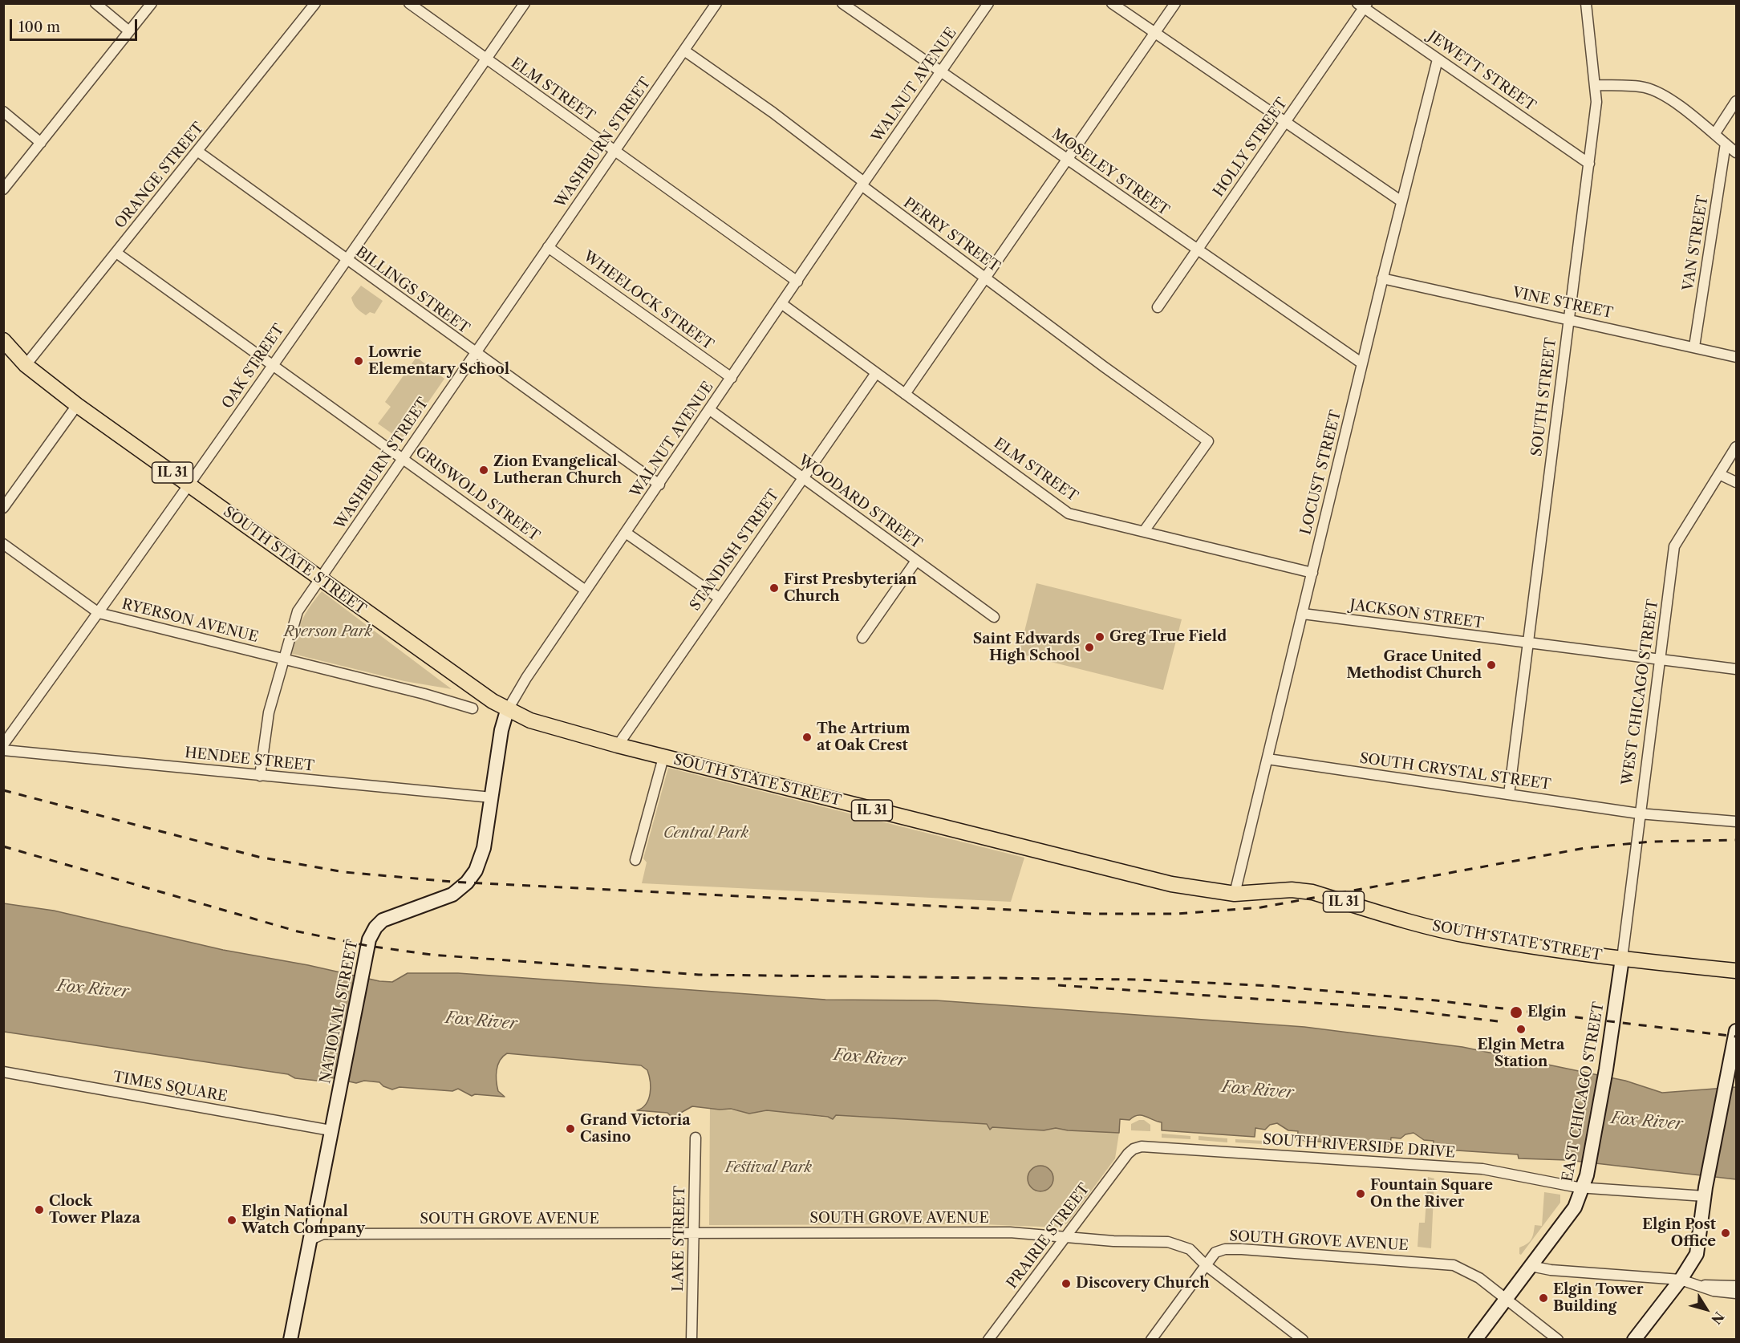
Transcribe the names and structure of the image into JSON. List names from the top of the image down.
{
  "streets": {
    "main road": ["IL 31", "SOUTH STATE STREET"],
    "street": [
      "JEWETT STREET",
      "WALNUT AVENUE",
      "ELM STREET",
      "WASHBURN STREET",
      "HOLLY STREET",
      "MOSELEY STREET",
      "ORANGE STREET",
      "PERRY STREET",
      "VAN STREET",
      "BILLINGS STREET",
      "WHEELOCK STREET",
      "VINE STREET",
      "OAK STREET",
      "SOUTH STREET",
      "LOCUST STREET",
      "GRISWOLD STREET",
      "WOODARD STREET",
      "STANDISH STREET",
      "JACKSON STREET",
      "RYERSON AVENUE",
      "WEST CHICAGO STREET",
      "HENDEE STREET",
      "SOUTH CRYSTAL STREET",
      "NATIONAL STREET",
      "TIMES SQUARE",
      "EAST CHICAGO STREET",
      "SOUTH RIVERSIDE DRIVE",
      "SOUTH GROVE AVENUE",
      "PRAIRIE STREET",
      "LAKE STREET"
    ]
  },
  "crossings": [
    ["JEWETT STREET", "HOLLY STREET"],
    ["JEWETT STREET", "SOUTH STREET"],
    ["JEWETT STREET", "LOCUST STREET"],
    ["WALNUT AVENUE", "ELM STREET"],
    ["WALNUT AVENUE", "MOSELEY STREET"],
    ["WALNUT AVENUE", "PERRY STREET"],
    ["WALNUT AVENUE", "BILLINGS STREET"],
    ["WALNUT AVENUE", "WHEELOCK STREET"],
    ["WALNUT AVENUE", "GRISWOLD STREET"],
    ["WALNUT AVENUE", "WOODARD STREET"],
    ["WALNUT AVENUE", "SOUTH STATE STREET"],
    ["WALNUT AVENUE", "NATIONAL STREET"],
    ["ELM STREET", "WASHBURN STREET"],
    ["ELM STREET", "PERRY STREET"],
    ["ELM STREET", "OAK STREET"],
    ["ELM STREET", "LOCUST STREET"],
    ["ELM STREET", "STANDISH STREET"],
    ["WASHBURN STREET", "PERRY STREET"],
    ["WASHBURN STREET", "BILLINGS STREET"],
    ["WASHBURN STREET", "WHEELOCK STREET"],
    ["WASHBURN STREET", "GRISWOLD STREET"],
    ["WASHBURN STREET", "SOUTH STATE STREET"],
    ["WASHBURN STREET", "RYERSON AVENUE"],
    ["WASHBURN STREET", "HENDEE STREET"],
    ["HOLLY STREET", "MOSELEY STREET"],
    ["MOSELEY STREET", "LOCUST STREET"],
    ["ORANGE STREET", "BILLINGS STREET"],
    ["ORANGE STREET", "GRISWOLD STREET"],
    ["ORANGE STREET", "SOUTH STATE STREET"],
    ["VAN STREET", "VINE STREET"],
    ["BILLINGS STREET", "OAK STREET"],
    ["VINE STREET", "SOUTH STREET"],
    ["VINE STREET", "LOCUST STREET"],
    ["OAK STREET", "GRISWOLD STREET"],
    ["OAK STREET", "SOUTH STATE STREET"],
    ["OAK STREET", "RYERSON AVENUE"],
    ["SOUTH STREET", "JACKSON STREET"],
    ["SOUTH STREET", "SOUTH CRYSTAL STREET"],
    ["IL 31", "SOUTH STATE STREET"],
    ["IL 31", "WEST CHICAGO STREET"],
    ["IL 31", "EAST CHICAGO STREET"],
    ["LOCUST STREET", "SOUTH STATE STREET"],
    ["LOCUST STREET", "JACKSON STREET"],
    ["LOCUST STREET", "SOUTH CRYSTAL STREET"],
    ["WOODARD STREET", "STANDISH STREET"],
    ["STANDISH STREET", "SOUTH STATE STREET"],
    ["SOUTH STATE STREET", "WEST CHICAGO STREET"],
    ["SOUTH STATE STREET", "NATIONAL STREET"],
    ["SOUTH STATE STREET", "EAST CHICAGO STREET"],
    ["JACKSON STREET", "WEST CHICAGO STREET"],
    ["WEST CHICAGO STREET", "SOUTH CRYSTAL STREET"],
    ["WEST CHICAGO STREET", "EAST CHICAGO STREET"],
    ["HENDEE STREET", "NATIONAL STREET"],
    ["NATIONAL STREET", "TIMES SQUARE"],
    ["NATIONAL STREET", "SOUTH GROVE AVENUE"],
    ["EAST CHICAGO STREET", "SOUTH RIVERSIDE DRIVE"],
    ["EAST CHICAGO STREET", "SOUTH GROVE AVENUE"],
    ["SOUTH RIVERSIDE DRIVE", "PRAIRIE STREET"],
    ["SOUTH GROVE AVENUE", "PRAIRIE STREET"],
    ["SOUTH GROVE AVENUE", "LAKE STREET"]
  ],
  "water": ["Fox River"],
  "parks": ["Ryerson Park", "Central Park", "Festival Park"],
  "places": [
    "Lowrie Elementary School",
    "Zion Evangelical Lutheran Church",
    "First Presbyterian Church",
    "Greg True Field",
    "Saint Edwards High School",
    "Grace United Methodist Church",
    "The Artrium at Oak Crest",
    "Elgin",
    "Elgin Metra Station",
    "Grand Victoria Casino",
    "Fountain Square On the River",
    "Clock Tower Plaza",
    "Elgin National Watch Company",
    "Elgin Post Office",
    "Discovery Church",
    "Elgin Tower Building"
  ],
  "scale_bar": "100 m",
  "north": "bottom right"
}
